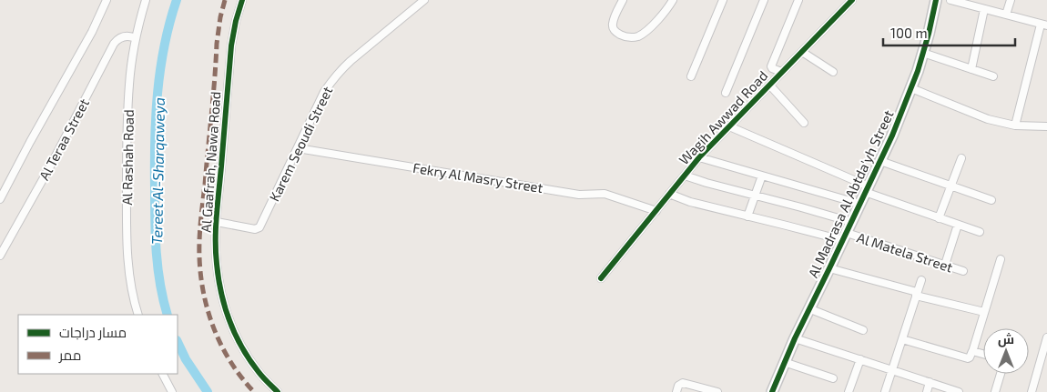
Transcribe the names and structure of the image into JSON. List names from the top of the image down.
{
  "streets": {
    "street": [
      "Wagih Awwad Road",
      "Al Teraa Street",
      "Karem Seoudi Street",
      "Al Rashah Road",
      "Al Gaafrah, Nawa Road",
      "Fekry Al Masry Street",
      "Al Madrasa Al Abtda'yh Street",
      "Al Matela Street"
    ]
  },
  "crossings": [
    ["Wagih Awwad Road", "Fekry Al Masry Street"],
    ["Wagih Awwad Road", "Al Matela Street"],
    ["Al Teraa Street", "Al Rashah Road"],
    ["Karem Seoudi Street", "Al Gaafrah, Nawa Road"],
    ["Karem Seoudi Street", "Fekry Al Masry Street"],
    ["Al Madrasa Al Abtda'yh Street", "Al Matela Street"]
  ],
  "water": ["Tereet Al-Sharqaweya"],
  "legend": ["مسار دراجات", "ممر"],
  "scale_bar": "100 m",
  "north": "top"
}
